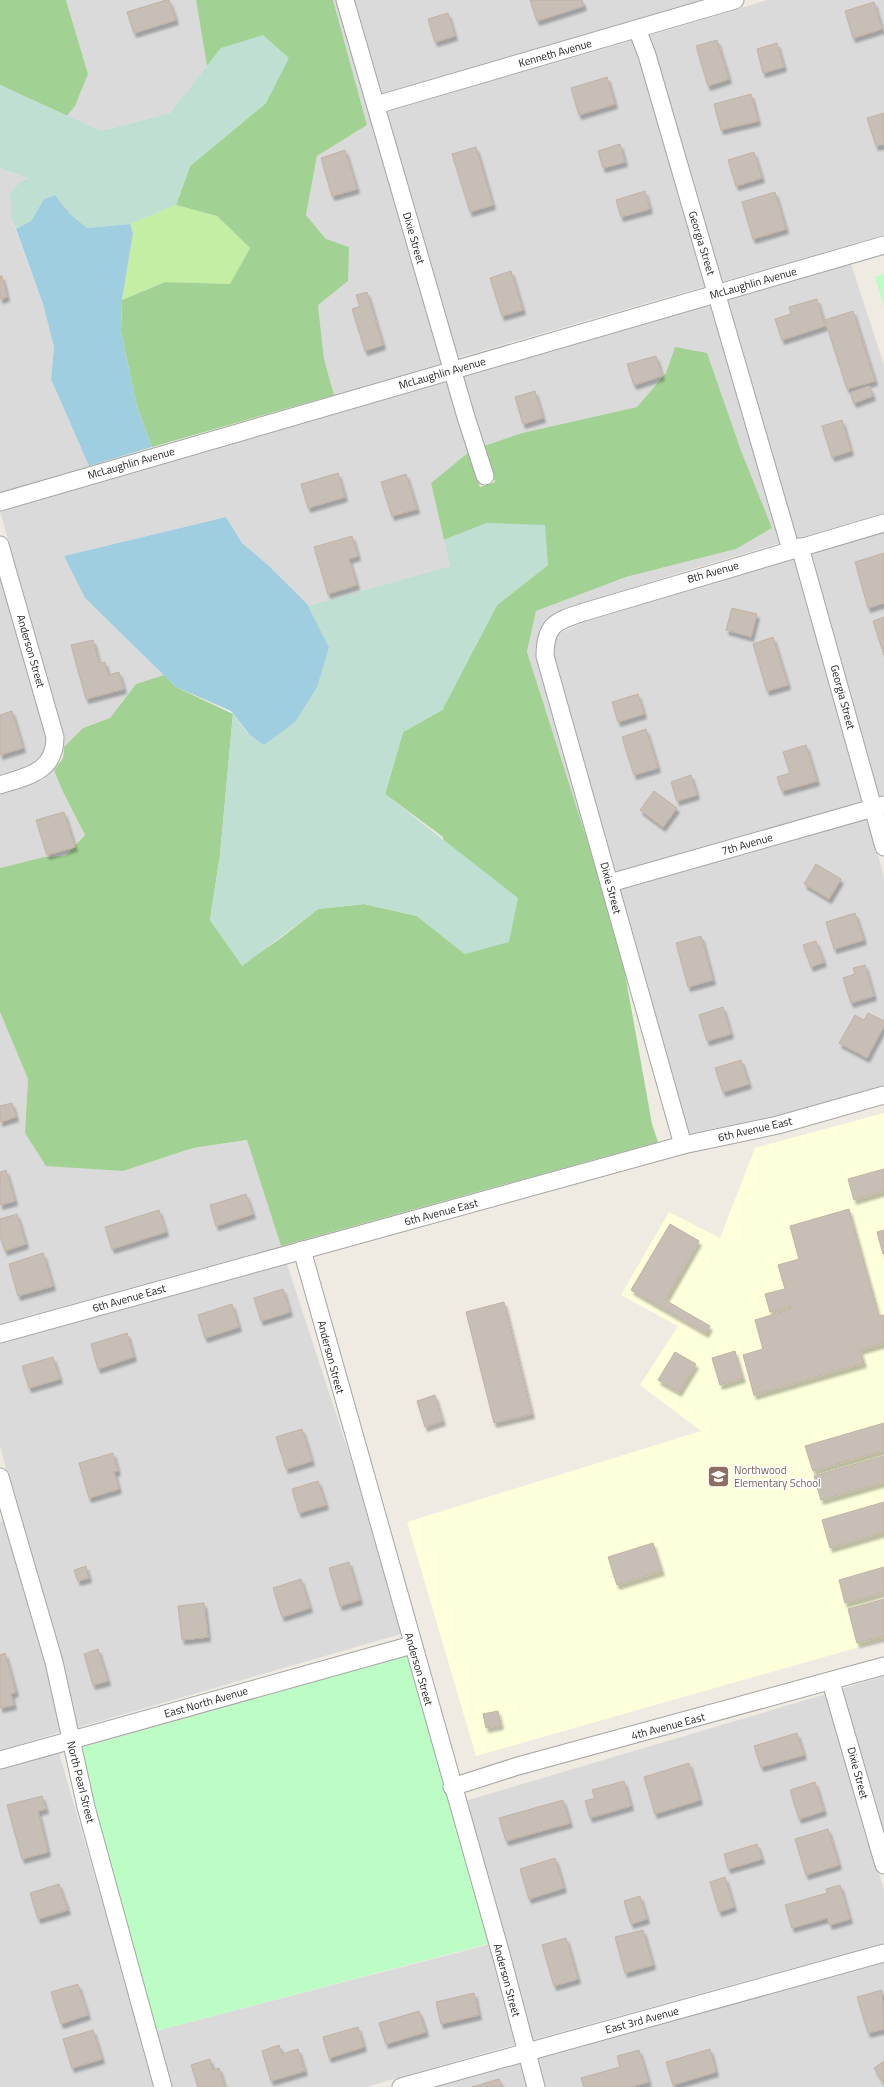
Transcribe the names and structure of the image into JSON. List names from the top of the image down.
{
  "streets": {
    "street": [
      "Kenneth Avenue",
      "Dixie Street",
      "Georgia Street",
      "McLaughlin Avenue",
      "8th Avenue",
      "Anderson Street",
      "7th Avenue",
      "6th Avenue East",
      "East North Avenue",
      "4th Avenue East",
      "North Pearl Street",
      "East 3rd Avenue"
    ]
  },
  "crossings": [
    ["Kenneth Avenue", "Dixie Street"],
    ["Kenneth Avenue", "Georgia Street"],
    ["Dixie Street", "McLaughlin Avenue"],
    ["Dixie Street", "8th Avenue"],
    ["Dixie Street", "7th Avenue"],
    ["Dixie Street", "6th Avenue East"],
    ["Dixie Street", "4th Avenue East"],
    ["Georgia Street", "McLaughlin Avenue"],
    ["Georgia Street", "8th Avenue"],
    ["Georgia Street", "7th Avenue"],
    ["Anderson Street", "6th Avenue East"],
    ["Anderson Street", "East North Avenue"],
    ["Anderson Street", "4th Avenue East"],
    ["Anderson Street", "East 3rd Avenue"],
    ["East North Avenue", "North Pearl Street"]
  ],
  "places": {
    "school or university": ["Northwood Elementary School"]
  }
}
